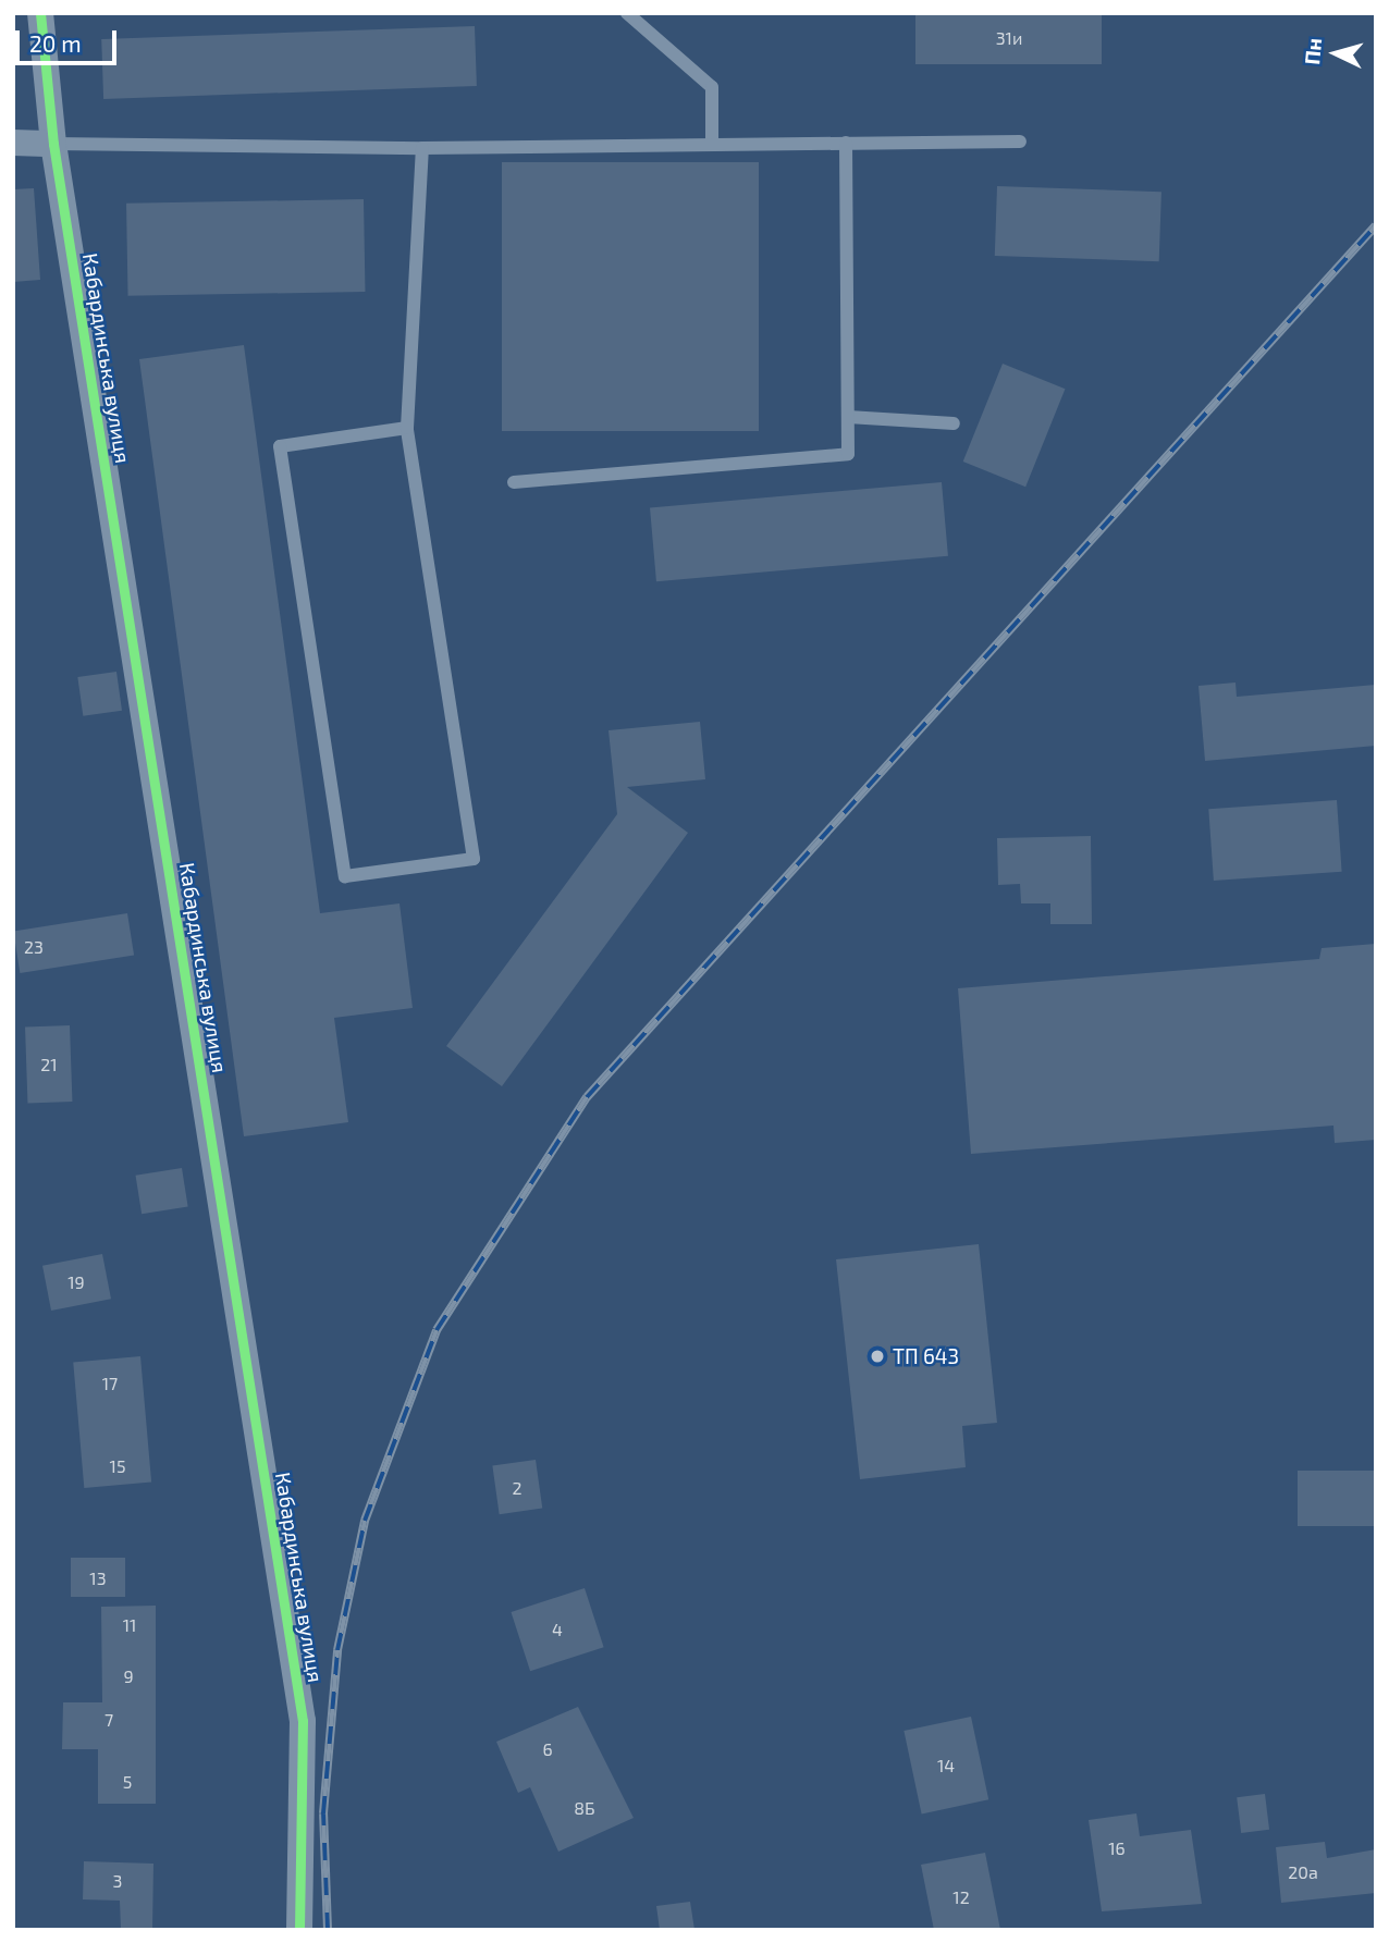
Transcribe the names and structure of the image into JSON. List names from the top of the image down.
{
  "streets": {
    "street": ["Кабардинська вулиця"]
  },
  "places": ["ТП 643"],
  "house_numbers": [
    "31и",
    "23",
    "21",
    "19",
    "17",
    "15",
    "2",
    "13",
    "11",
    "4",
    "9",
    "7",
    "6",
    "14",
    "5",
    "8Б",
    "16",
    "20а",
    "3",
    "12"
  ],
  "scale_bar": "20 m",
  "north": "left"
}
